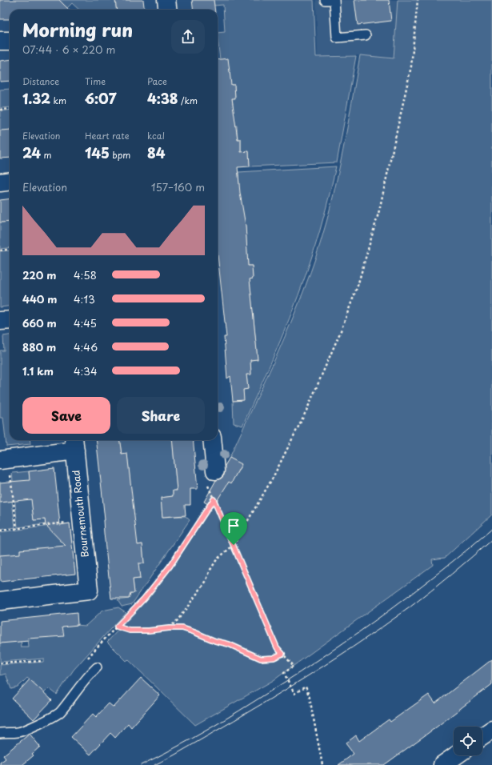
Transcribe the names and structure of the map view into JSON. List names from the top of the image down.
{
  "streets": {
    "street": ["Bournemouth Road"]
  },
  "page": {
    "heading": ["Morning run", "07:44 · 6 × 220 m"],
    "stats": [
      ["Distance", "1.32 km"],
      ["Time", "6:07"],
      ["Pace", "4:38 /km"],
      ["Elevation", "24 m"],
      ["Heart rate", "145 bpm"],
      ["kcal", "84"]
    ],
    "chart": ["Elevation", "157–160 m"],
    "list": [
      {
        "name": "220 m",
        "note": "4:58"
      },
      {
        "name": "440 m",
        "note": "4:13"
      },
      {
        "name": "660 m",
        "note": "4:45"
      },
      {
        "name": "880 m",
        "note": "4:46"
      },
      {
        "name": "1.1 km",
        "note": "4:34"
      }
    ],
    "buttons": ["Save", "Share"]
  }
}
